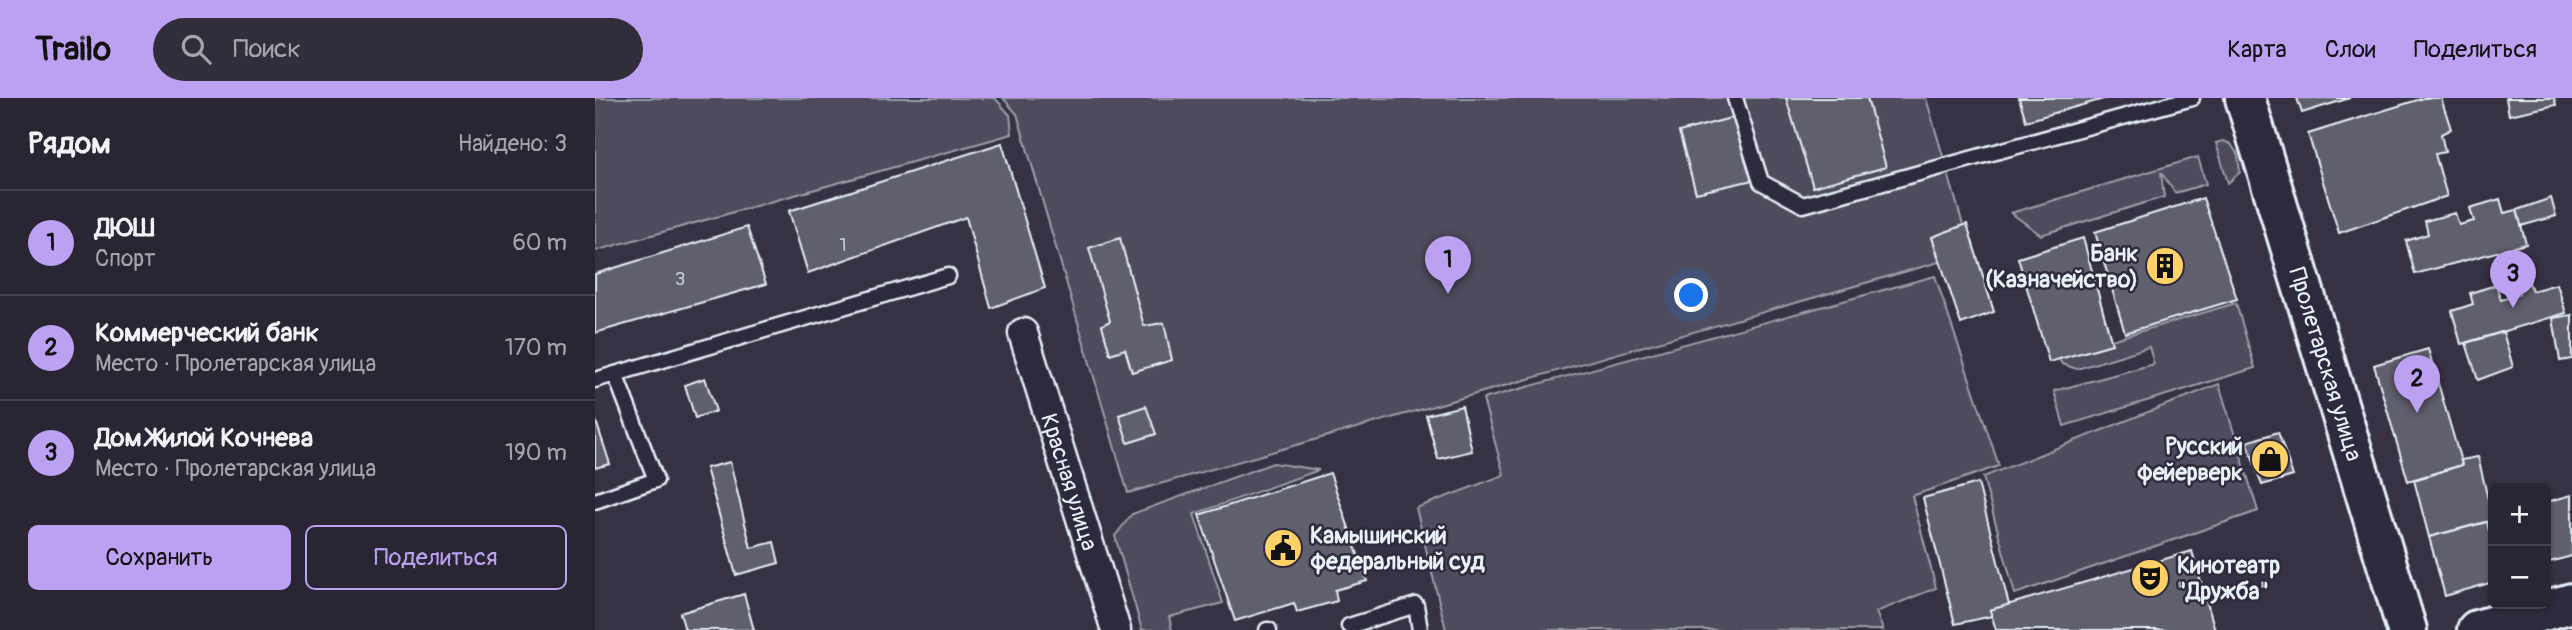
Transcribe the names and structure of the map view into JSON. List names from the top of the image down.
{
  "streets": {
    "main road": ["Пролетарская улица"],
    "street": ["Красная улица"]
  },
  "places": {
    "building": ["Банк (Казначейство)"],
    "shop": ["Русский фейерверк"],
    "public building": ["Камышинский федеральный суд"],
    "theatre": ["Кинотеатр \"Дружба\""]
  },
  "house_numbers": ["1", "3"],
  "page": {
    "header": "Trailo",
    "search": "Поиск",
    "nav": ["Карта", "Слои", "Поделиться"],
    "heading": ["Рядом", "Найдено: 3"],
    "list": [
      {
        "mark": "1",
        "name": "ДЮШ",
        "note": "Спорт",
        "value": "60 m"
      },
      {
        "mark": "2",
        "name": "Коммерческий банк",
        "note": "Место · Пролетарская улица",
        "value": "170 m"
      },
      {
        "mark": "3",
        "name": "Дом Жилой Кочнева",
        "note": "Место · Пролетарская улица",
        "value": "190 m"
      }
    ],
    "pins": ["1", "3", "2"],
    "map_buttons": ["+", "−"],
    "buttons": ["Сохранить", "Поделиться"]
  }
}
